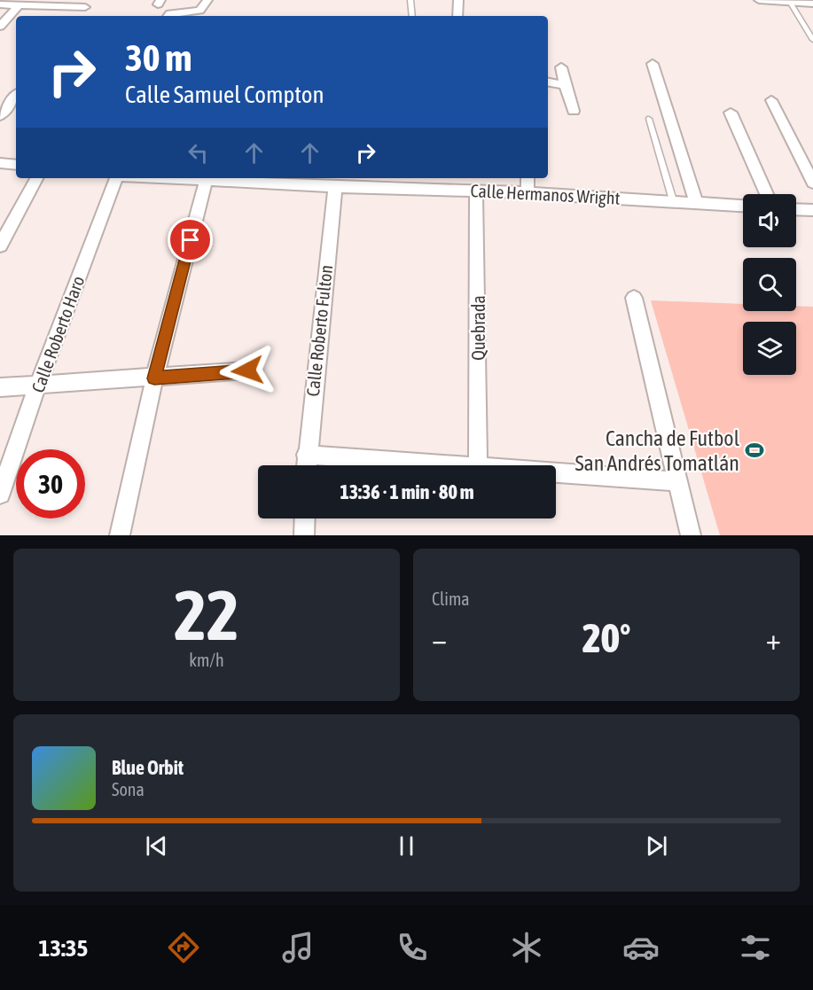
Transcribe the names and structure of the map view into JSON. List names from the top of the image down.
{
  "streets": {
    "street": [
      "Calle Hermanos Wright",
      "Quebrada",
      "Calle Roberto Fulton",
      "Calle Roberto Haro"
    ]
  },
  "crossings": [
    ["Calle Hermanos Wright", "Quebrada"],
    ["Calle Hermanos Wright", "Calle Roberto Fulton"]
  ],
  "places": {
    "sports": ["Cancha de Futbol San Andrés Tomatlán"]
  },
  "page": {
    "turn": ["30 m", "Calle Samuel Compton"],
    "limit": "30",
    "trip": "13:36 · 1 min · 80 m",
    "tile": [
      ["22", "km/h"],
      "Clima"
    ],
    "heat": ["−", "20°", "+"],
    "song": ["Blue Orbit", "Sona"],
    "tabs": "13:35"
  }
}
